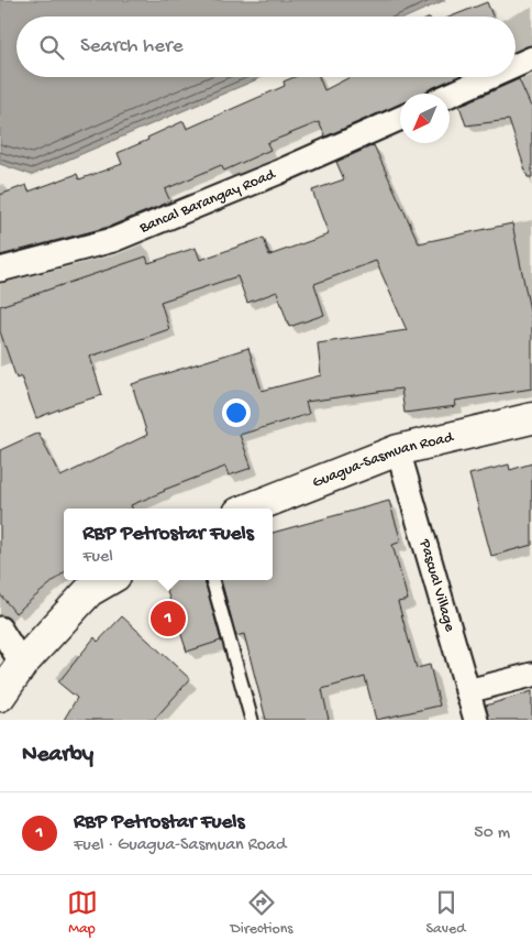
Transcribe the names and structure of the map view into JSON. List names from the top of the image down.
{
  "streets": {
    "main road": ["Guagua-Sasmuan Road"],
    "street": ["Bancal Barangay Road", "Pascual Village"]
  },
  "crossings": [
    ["Guagua-Sasmuan Road", "Pascual Village"]
  ],
  "north": "bottom left",
  "page": {
    "search": "Search here",
    "popup": ["RBP Petrostar Fuels", "Fuel"],
    "pins": "1",
    "heading": "Nearby",
    "list": [
      {
        "mark": "1",
        "name": "RBP Petrostar Fuels",
        "note": "Fuel · Guagua-Sasmuan Road",
        "value": "50 m"
      }
    ],
    "nav": ["Map", "Directions", "Saved"]
  }
}
